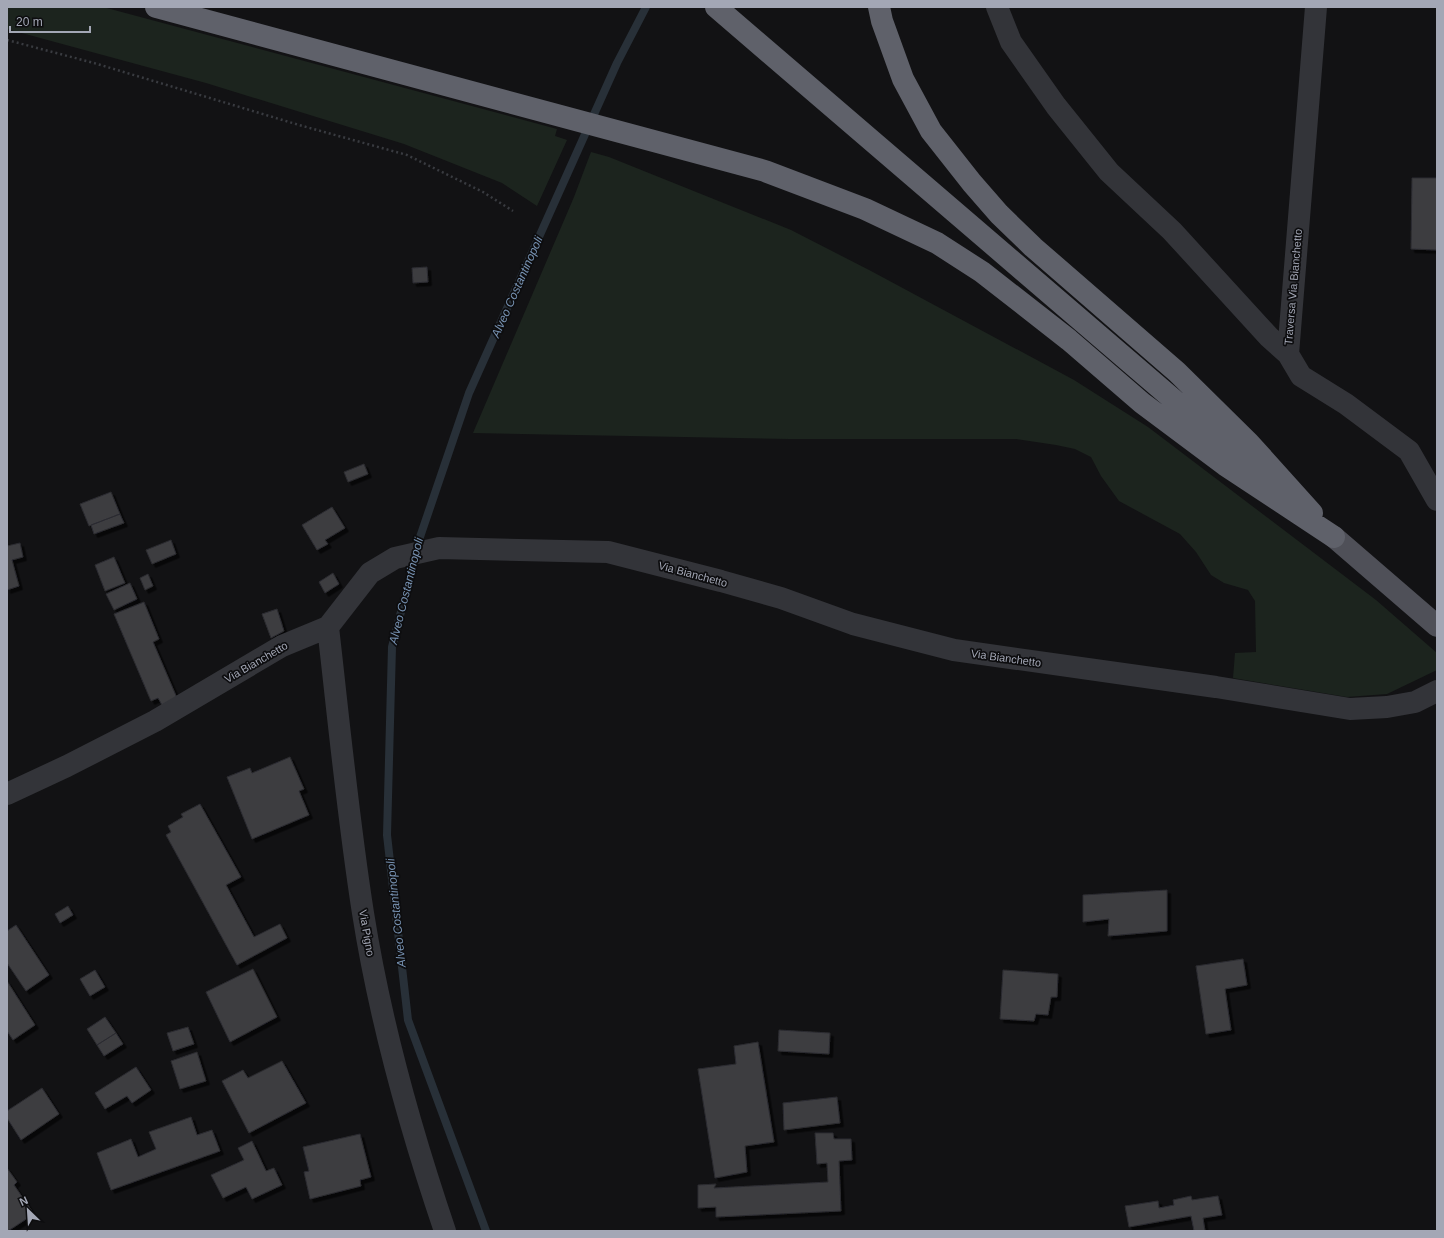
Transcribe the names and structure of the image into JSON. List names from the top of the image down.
{
  "streets": {
    "street": ["Traversa Via Bianchetto", "Via Bianchetto", "Via Pigno"]
  },
  "crossings": [
    ["Via Bianchetto", "Via Pigno"]
  ],
  "water": ["Alveo Costantinopoli"],
  "scale_bar": "20 m",
  "north": "top left"
}
